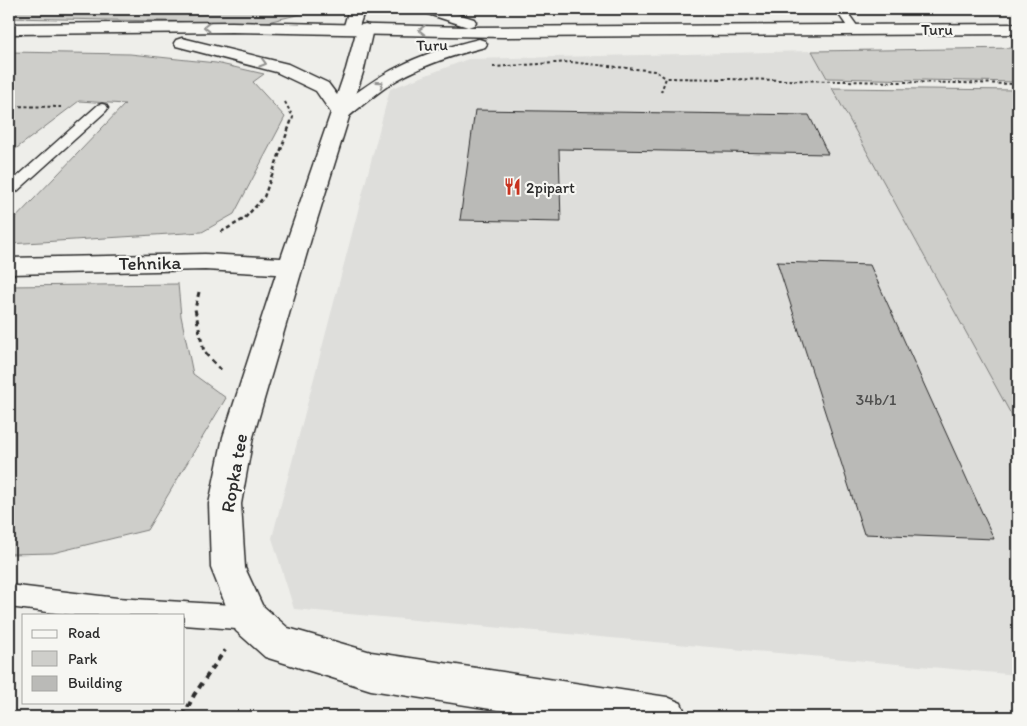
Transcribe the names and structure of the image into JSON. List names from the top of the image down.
{
  "streets": {
    "main road": ["Turu", "Tehnika", "Ropka tee"]
  },
  "crossings": [
    ["Turu", "Ropka tee"],
    ["Tehnika", "Ropka tee"]
  ],
  "places": {
    "restaurant": ["2pipart"]
  },
  "house_numbers": ["34b/1"],
  "legend": ["Road", "Park", "Building"]
}
